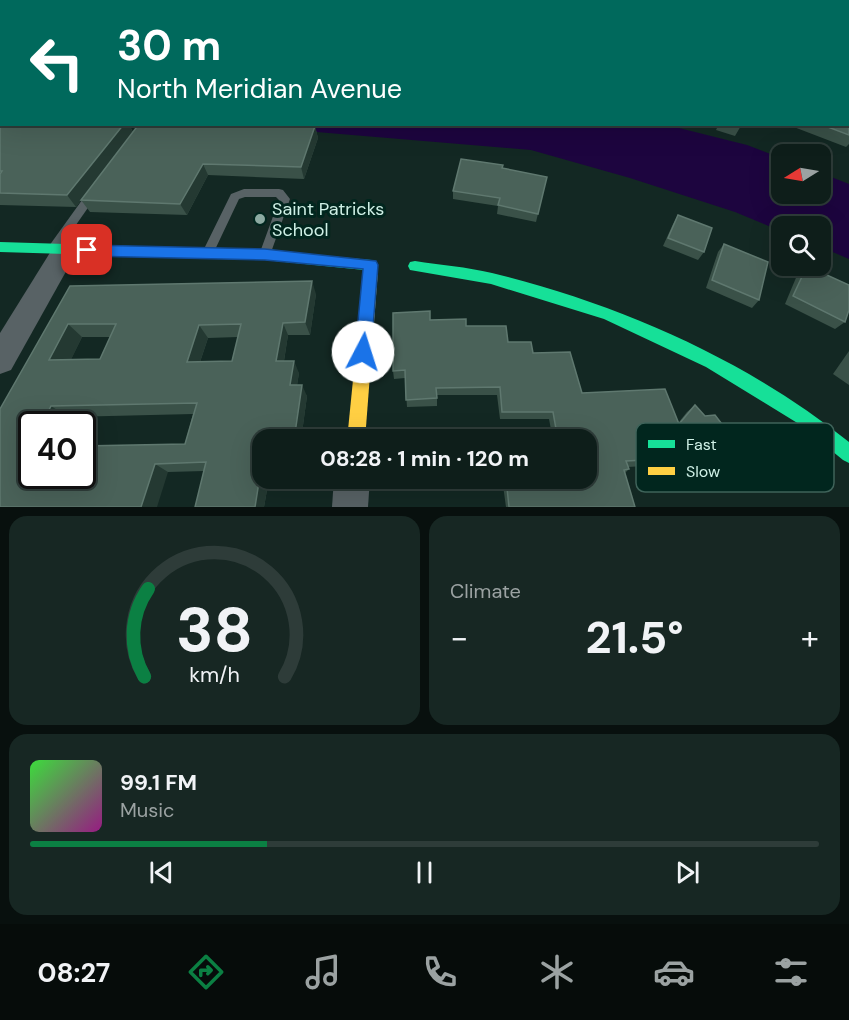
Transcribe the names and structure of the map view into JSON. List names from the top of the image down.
{
  "places": ["Saint Patricks School"],
  "legend": ["Fast", "Slow"],
  "north": "left",
  "page": {
    "turn": ["30 m", "North Meridian Avenue"],
    "limit": "40",
    "trip": "08:28 · 1 min · 120 m",
    "tile": "Climate",
    "heat": ["−", "21.5°", "+"],
    "song": ["99.1 FM", "Music"],
    "tabs": "08:27",
    "gauge": ["38", "km/h"]
  }
}
